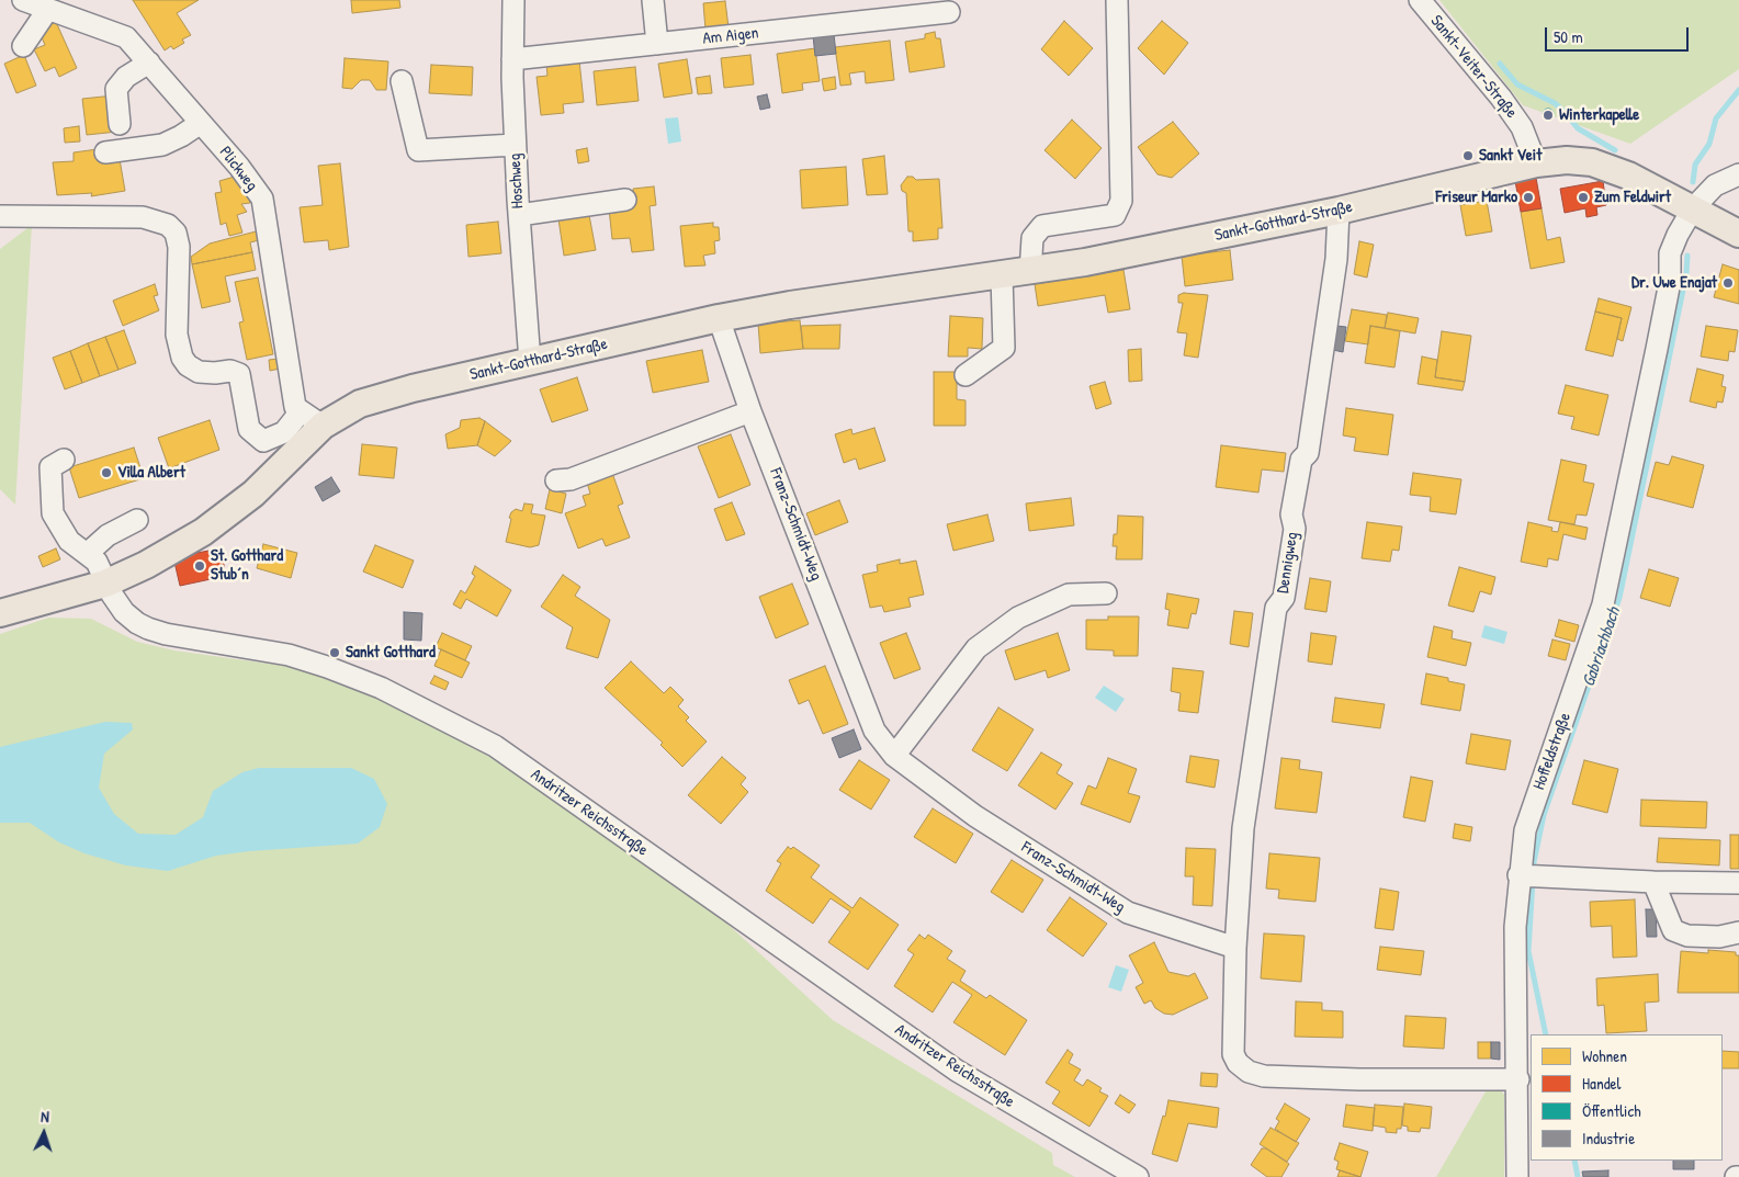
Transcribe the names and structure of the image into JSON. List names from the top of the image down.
{
  "streets": {
    "main road": ["Sankt-Gotthard-Straße"],
    "street": [
      "Am Aigen",
      "Sankt-Veiter-Straße",
      "Plickweg",
      "Hoschweg",
      "Franz-Schmidt-Weg",
      "Dennigweg",
      "Hoffeldstraße",
      "Andritzer Reichsstraße"
    ]
  },
  "crossings": [
    ["Am Aigen", "Hoschweg"],
    ["Sankt-Veiter-Straße", "Sankt-Gotthard-Straße"],
    ["Hoschweg", "Sankt-Gotthard-Straße"],
    ["Sankt-Gotthard-Straße", "Franz-Schmidt-Weg"],
    ["Sankt-Gotthard-Straße", "Dennigweg"],
    ["Sankt-Gotthard-Straße", "Andritzer Reichsstraße"],
    ["Franz-Schmidt-Weg", "Dennigweg"]
  ],
  "water": ["Gabriachbach"],
  "places": [
    "Winterkapelle",
    "Sankt Veit",
    "Friseur Marko",
    "Zum Feldwirt",
    "Dr. Uwe Enajat",
    "Villa Albert",
    "St. Gotthard Stub´n",
    "Sankt Gotthard"
  ],
  "legend": [
    "Wohnen",
    "Handel",
    "Öffentlich",
    "Industrie"
  ],
  "scale_bar": "50 m",
  "north": "top"
}
